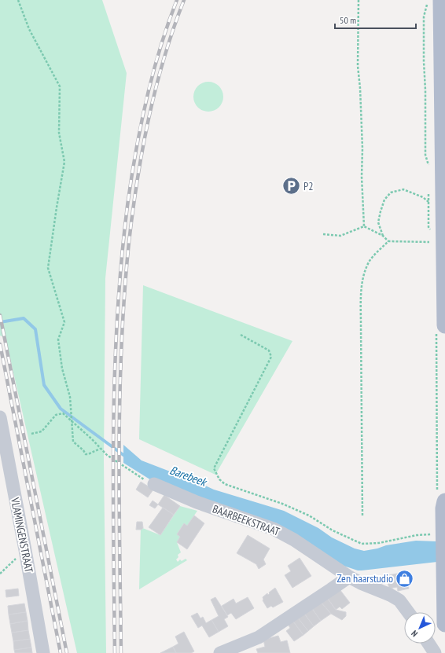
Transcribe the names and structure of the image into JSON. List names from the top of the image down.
{
  "streets": {
    "street": ["BAARBEEKSTRAAT", "VLAMINGENSTRAAT"]
  },
  "water": ["Barebeek"],
  "places": {
    "parking": ["P2"],
    "shop": ["Zen haarstudio"]
  },
  "scale_bar": "50 m",
  "north": "bottom left"
}
